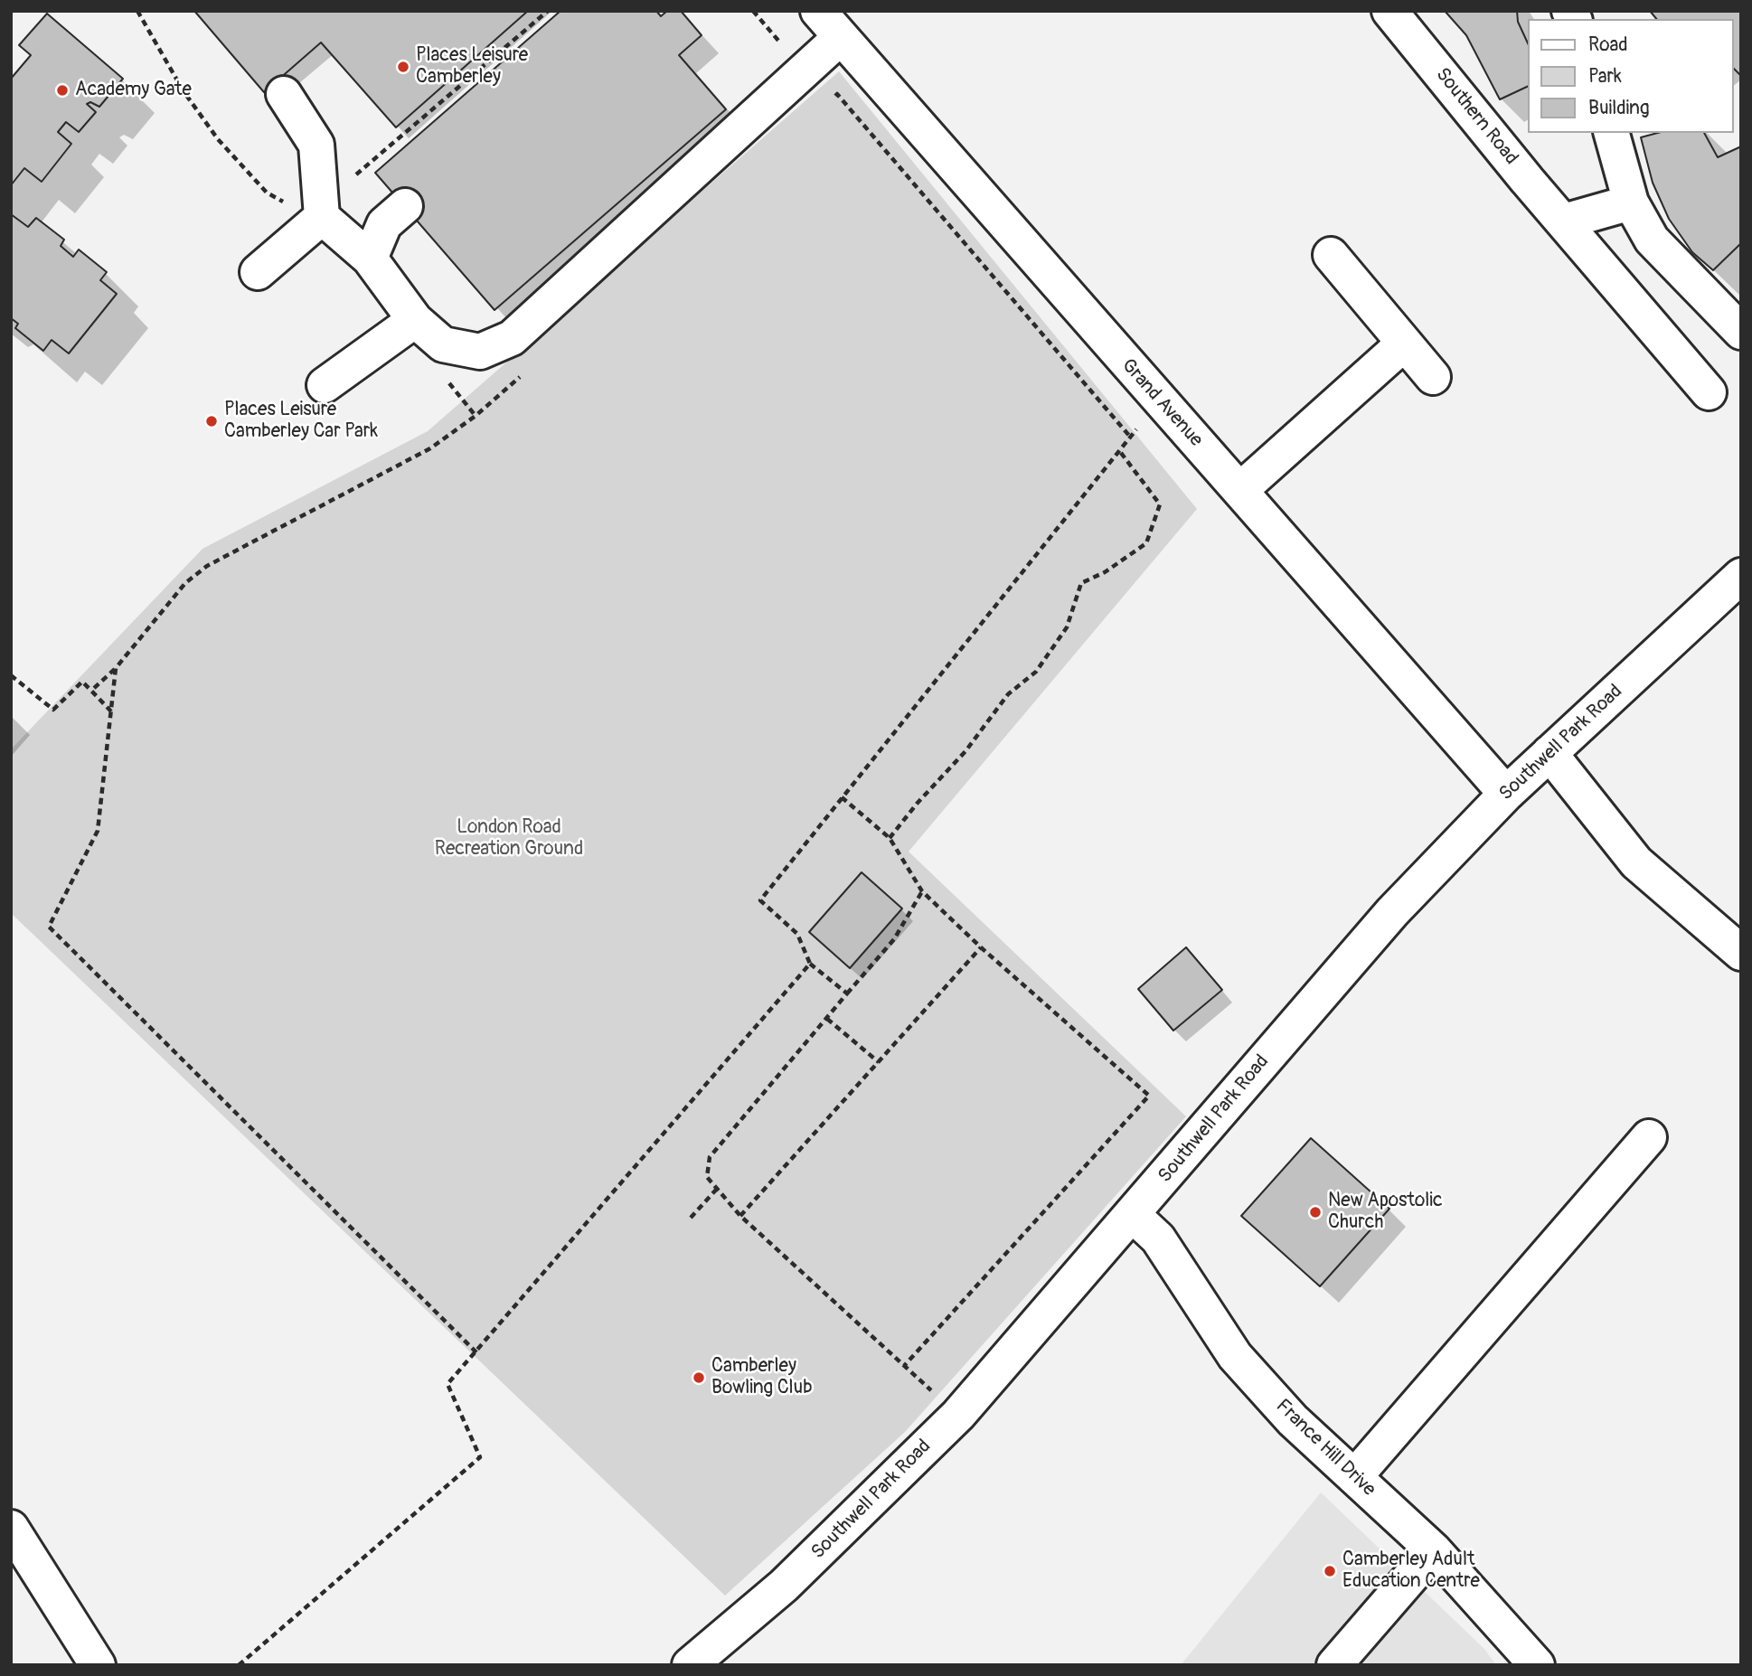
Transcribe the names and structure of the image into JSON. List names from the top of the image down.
{
  "streets": {
    "street": [
      "Southern Road",
      "Grand Avenue",
      "Southwell Park Road",
      "France Hill Drive"
    ]
  },
  "crossings": [
    ["Grand Avenue", "Southwell Park Road"],
    ["Southwell Park Road", "France Hill Drive"]
  ],
  "parks": ["London Road Recreation Ground"],
  "places": [
    "Places Leisure Camberley",
    "Academy Gate",
    "Places Leisure Camberley Car Park",
    "New Apostolic Church",
    "Camberley Bowling Club",
    "Camberley Adult Education Centre"
  ],
  "legend": ["Road", "Park", "Building"]
}
